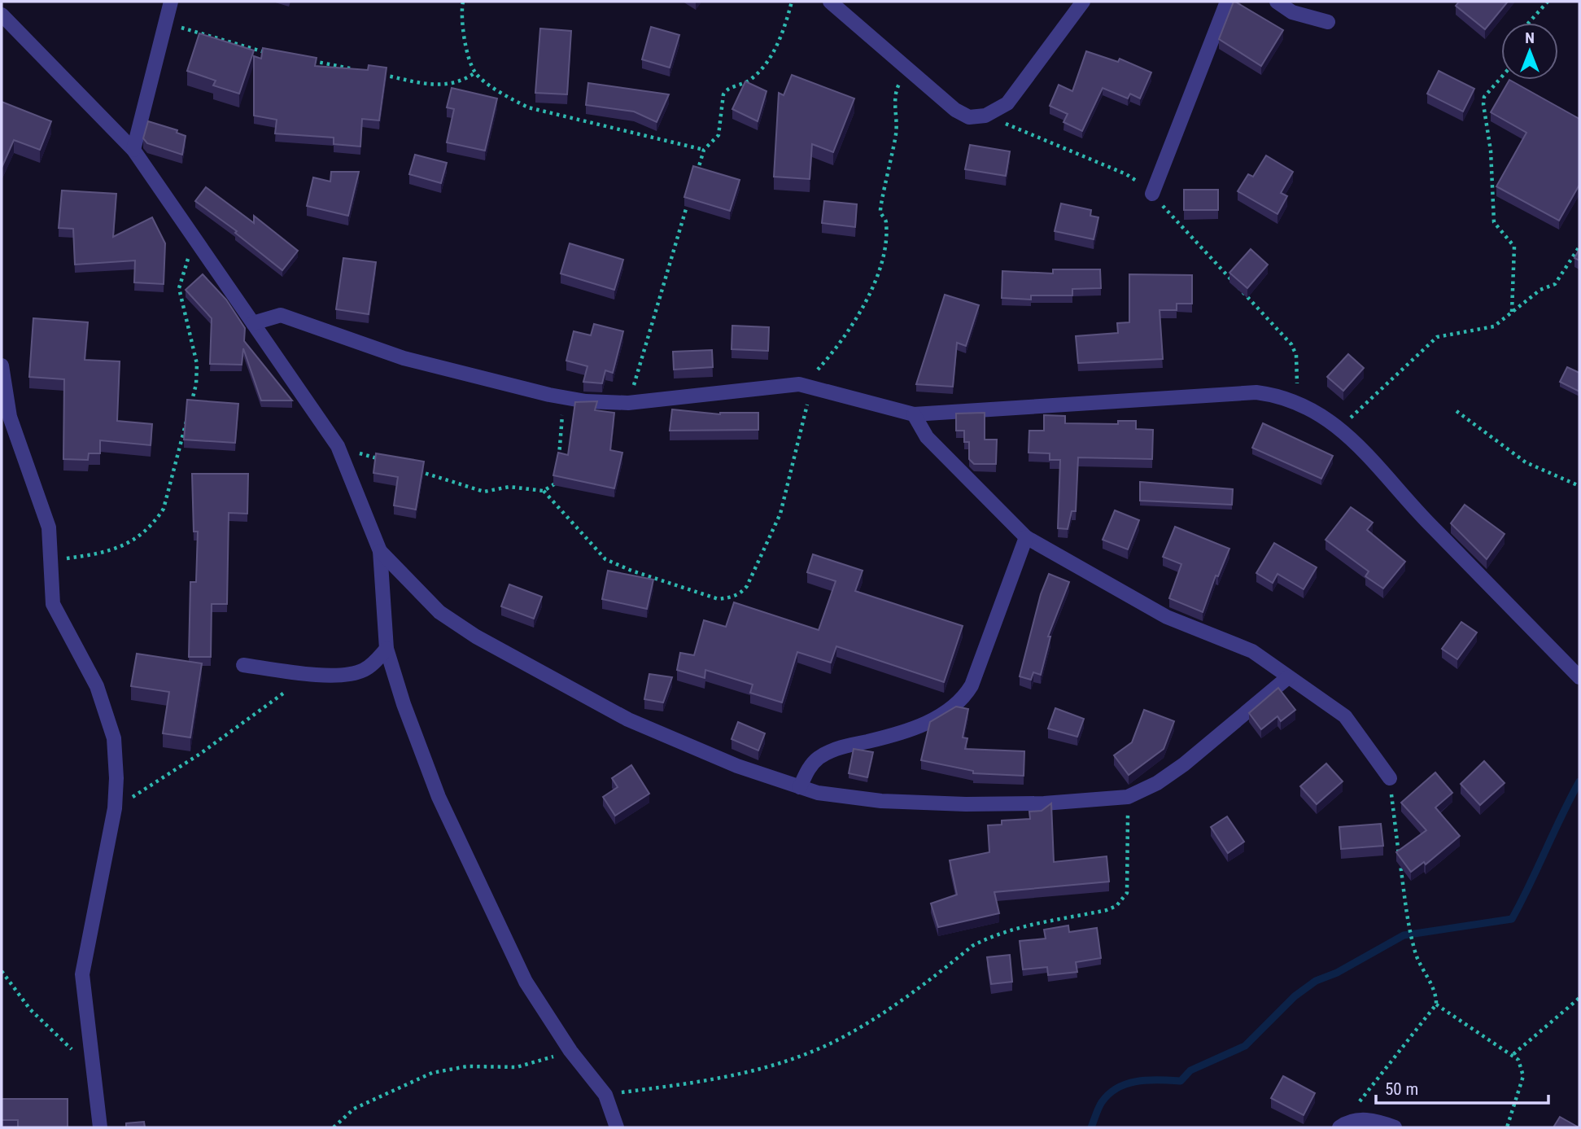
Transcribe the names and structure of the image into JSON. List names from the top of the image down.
{
  "scale_bar": "50 m",
  "north": "top"
}
